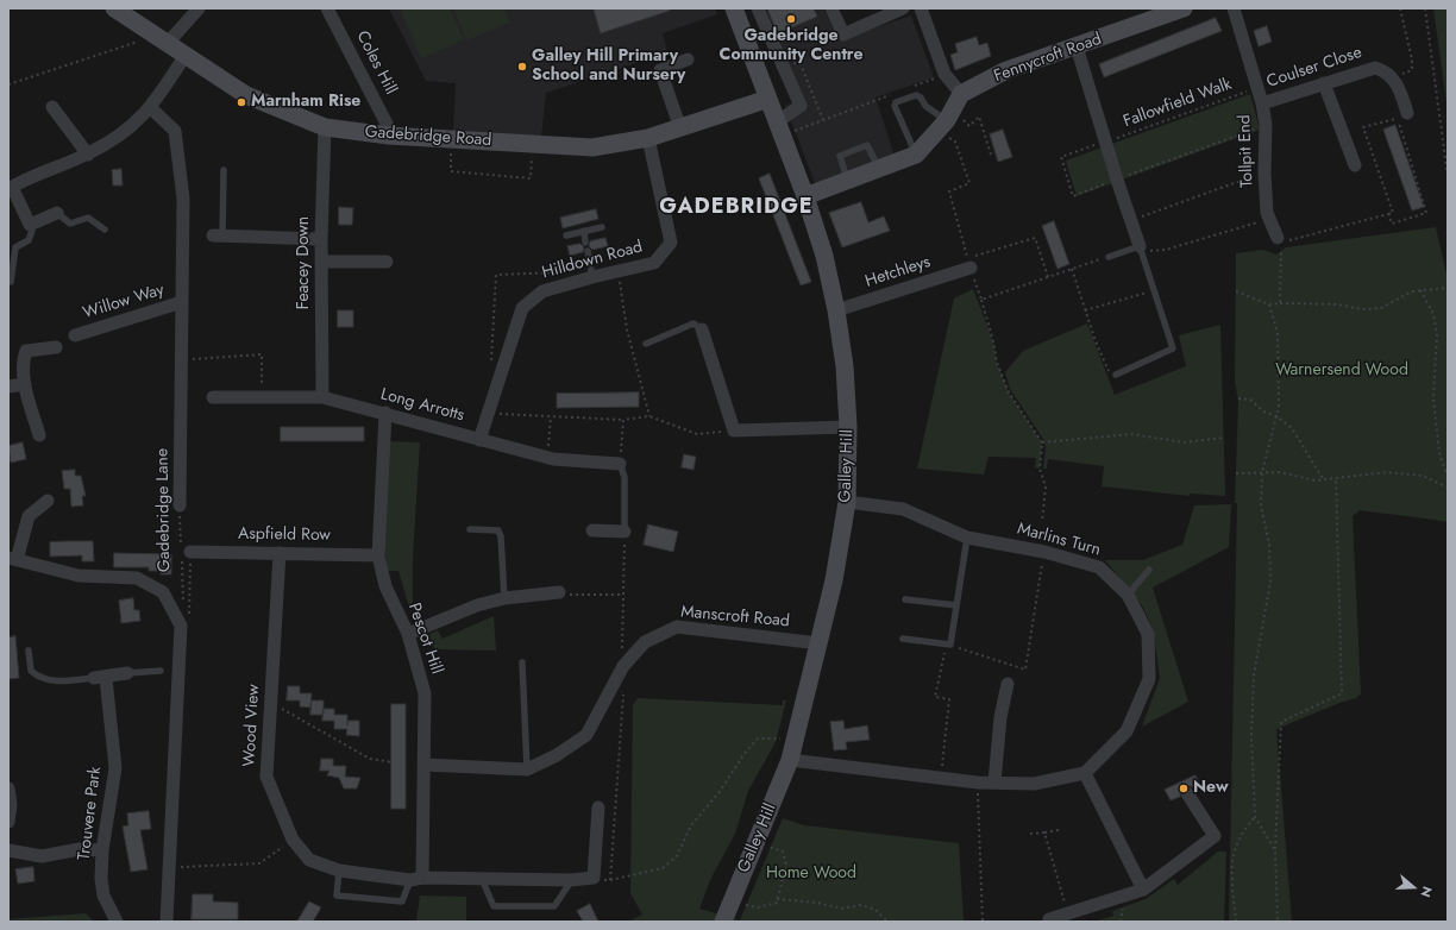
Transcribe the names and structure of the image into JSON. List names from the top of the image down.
{
  "streets": {
    "street": [
      "Fennycroft Road",
      "Coles Hill",
      "Coulser Close",
      "Gadebridge Road",
      "Tollpit End",
      "Hilldown Road",
      "Feacey Down",
      "Hetchleys",
      "Willow Way",
      "Long Arrotts",
      "Galley Hill",
      "Gadebridge Lane",
      "Aspfield Row",
      "Marlins Turn",
      "Manscroft Road",
      "Pescot Hill",
      "Wood View",
      "Trouvere Park"
    ],
    "path": ["Fallowfield Walk"]
  },
  "crossings": [
    ["Fennycroft Road", "Galley Hill"],
    ["Coles Hill", "Gadebridge Road"],
    ["Coulser Close", "Tollpit End"],
    ["Fallowfield Walk", "Tollpit End"],
    ["Gadebridge Road", "Hilldown Road"],
    ["Gadebridge Road", "Feacey Down"],
    ["Gadebridge Road", "Galley Hill"],
    ["Hilldown Road", "Long Arrotts"],
    ["Feacey Down", "Long Arrotts"],
    ["Hetchleys", "Galley Hill"],
    ["Willow Way", "Gadebridge Lane"],
    ["Long Arrotts", "Pescot Hill"],
    ["Galley Hill", "Marlins Turn"],
    ["Galley Hill", "Manscroft Road"],
    ["Gadebridge Lane", "Aspfield Row"],
    ["Aspfield Row", "Pescot Hill"],
    ["Aspfield Row", "Wood View"],
    ["Manscroft Road", "Pescot Hill"],
    ["Pescot Hill", "Wood View"]
  ],
  "districts": ["GADEBRIDGE"],
  "parks": ["Warnersend Wood", "Home Wood"],
  "places": [
    "Gadebridge Community Centre",
    "Galley Hill Primary School and Nursery",
    "Marnham Rise",
    "New"
  ],
  "north": "right"
}
